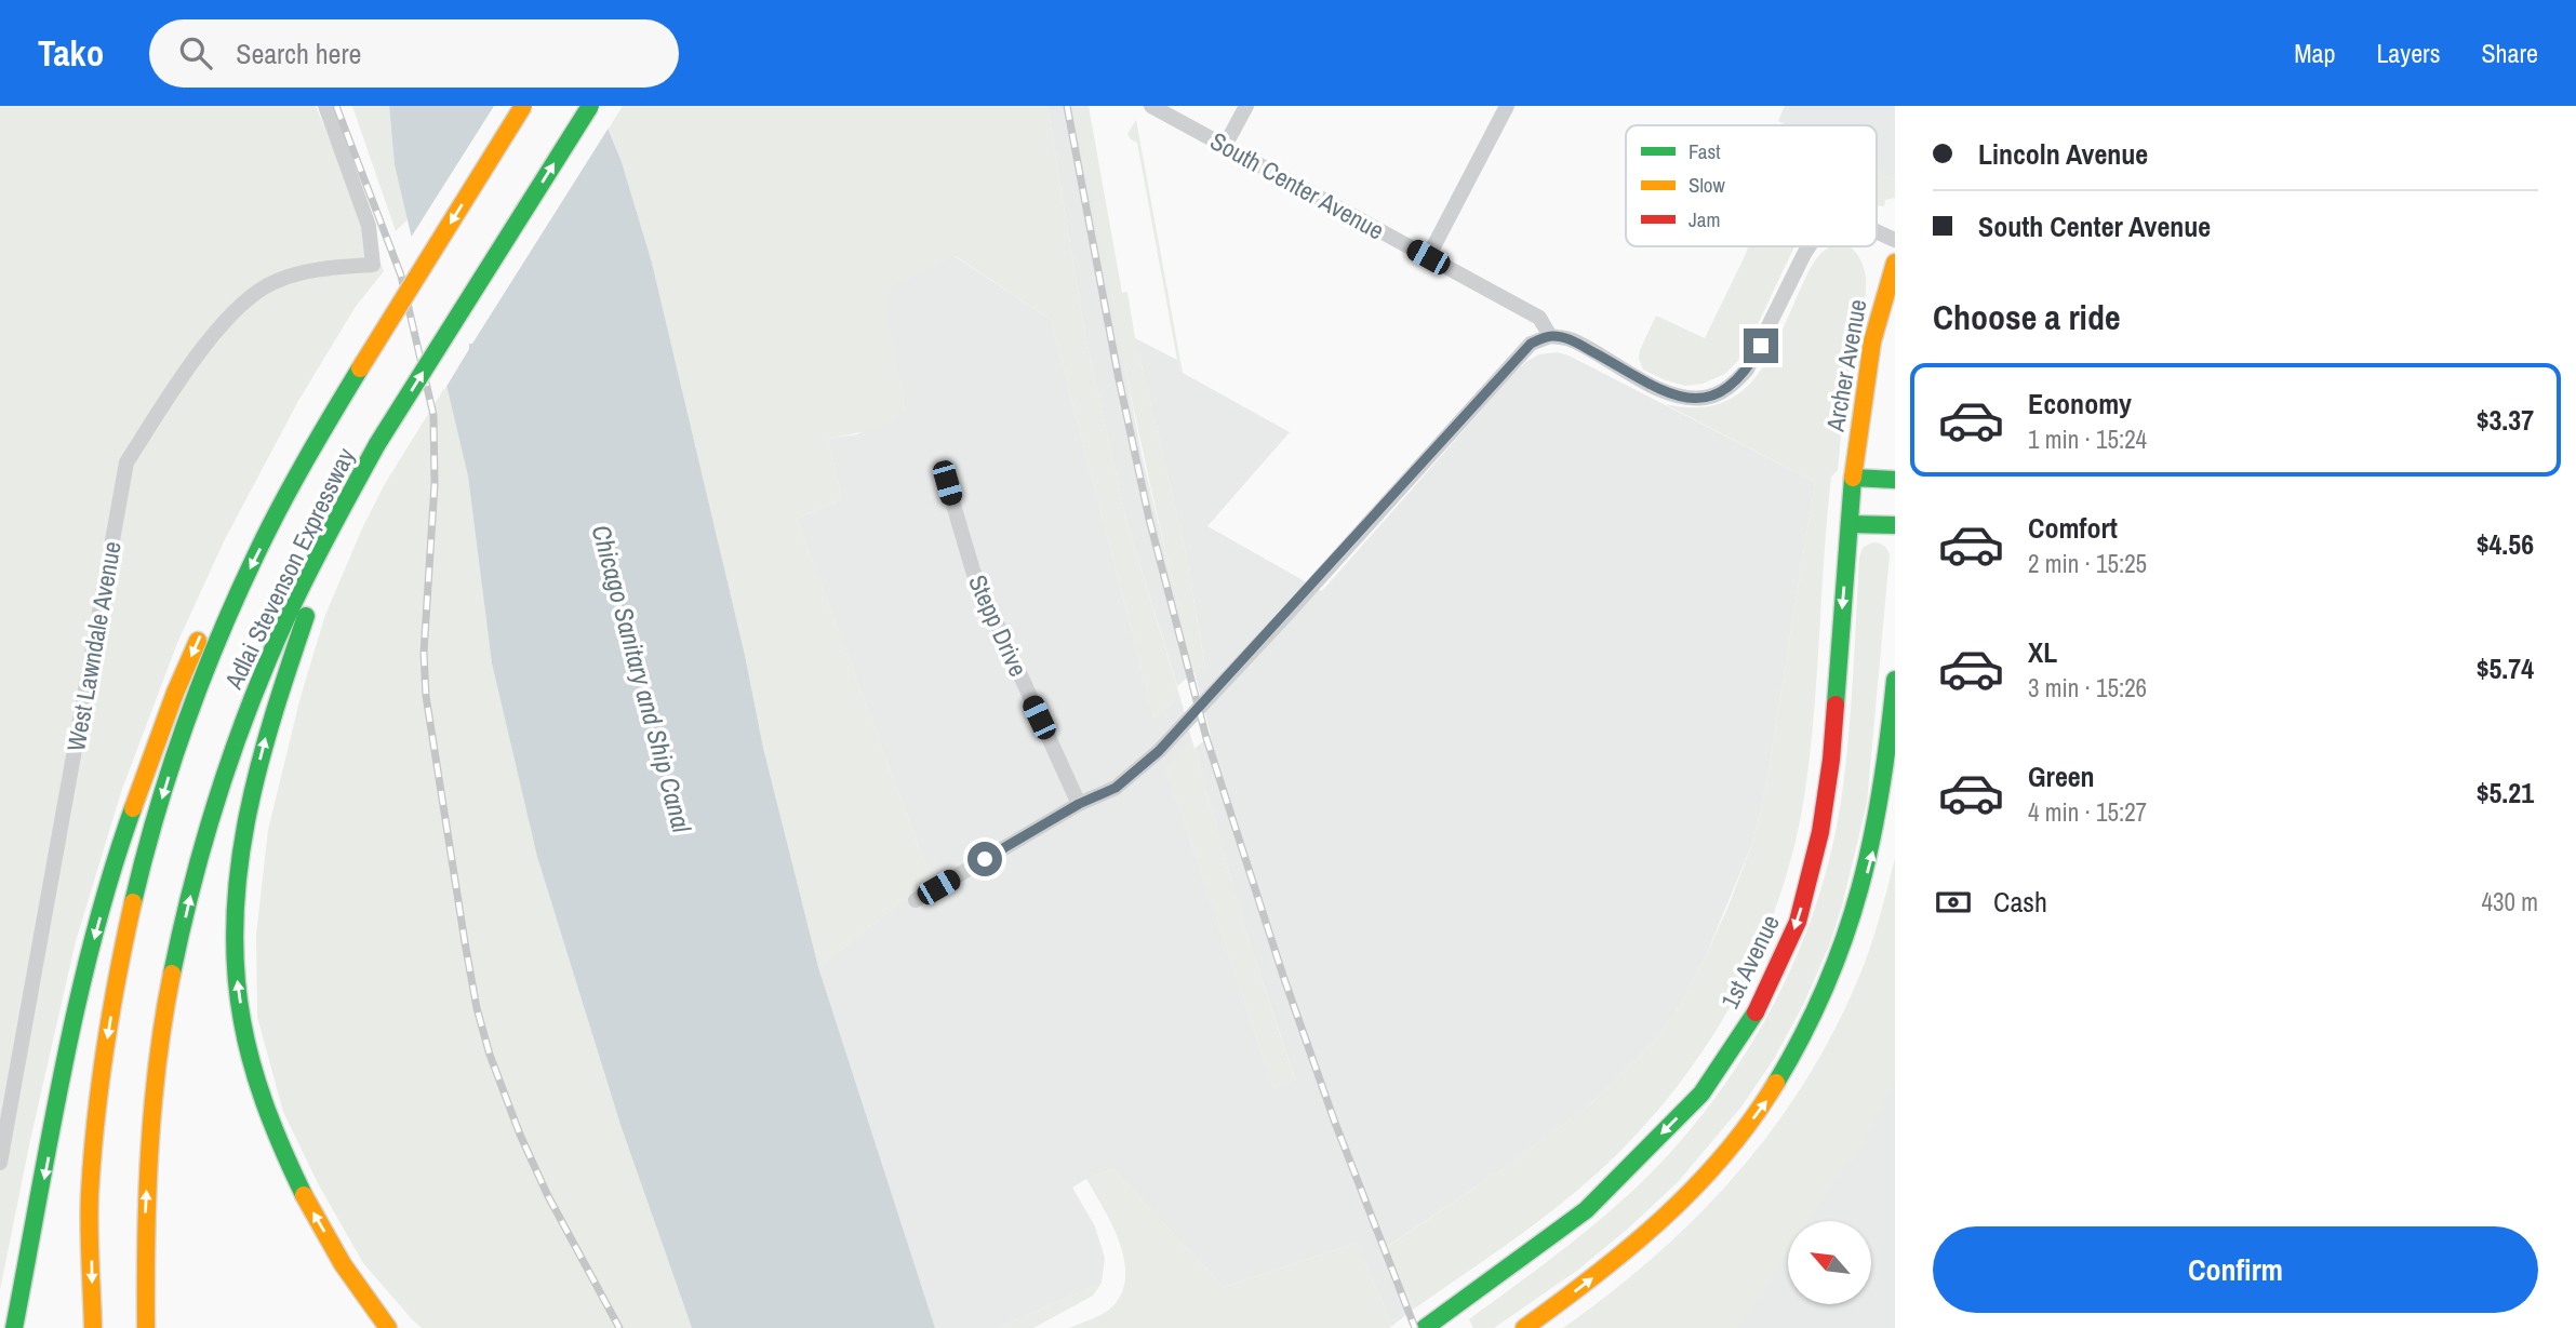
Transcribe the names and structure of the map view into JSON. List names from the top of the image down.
{
  "streets": {
    "main road": ["Archer Avenue", "Adlai Stevenson Expressway", "1st Avenue"],
    "street": ["South Center Avenue", "Stepp Drive", "West Lawndale Avenue"]
  },
  "crossings": [
    ["Archer Avenue", "1st Avenue"]
  ],
  "water": ["Chicago Sanitary and Ship Canal"],
  "legend": ["Fast", "Slow", "Jam"],
  "north": "top left",
  "page": {
    "header": "Tako",
    "search": "Search here",
    "nav": ["Map", "Layers", "Share"],
    "banner": ["Lincoln Avenue", "South Center Avenue"],
    "heading": "Choose a ride",
    "list": [
      {
        "name": "Economy",
        "note": "1 min · 15:24",
        "value": "$3.37"
      },
      {
        "name": "Comfort",
        "note": "2 min · 15:25",
        "value": "$4.56"
      },
      {
        "name": "XL",
        "note": "3 min · 15:26",
        "value": "$5.74"
      },
      {
        "name": "Green",
        "note": "4 min · 15:27",
        "value": "$5.21"
      }
    ],
    "pay": ["Cash", "430 m"],
    "buttons": "Confirm"
  }
}
